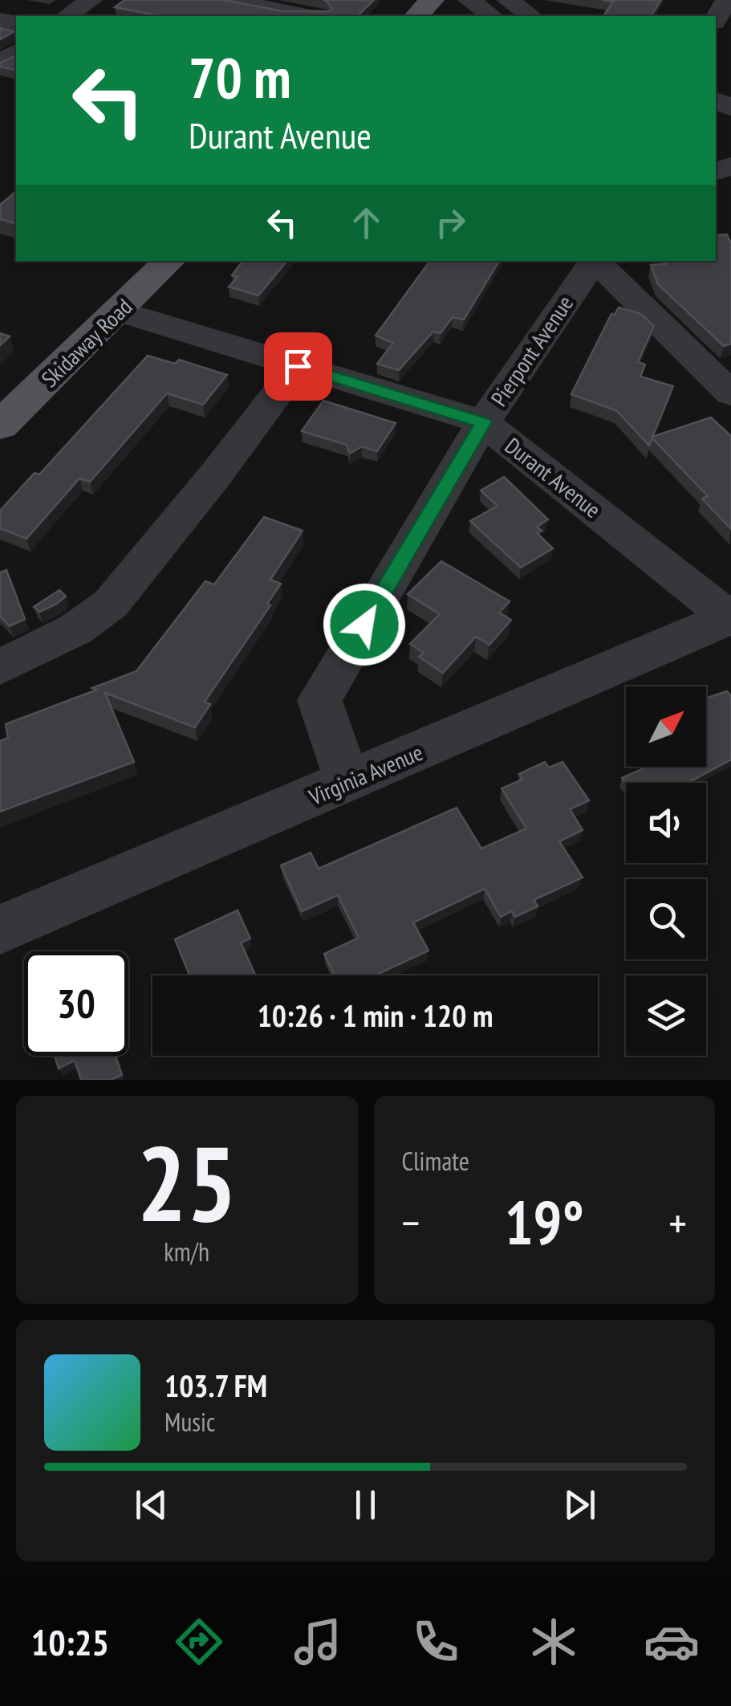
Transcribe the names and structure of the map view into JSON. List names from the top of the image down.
{
  "streets": {
    "main road": ["Skidaway Road"],
    "street": ["Pierpont Avenue", "Durant Avenue", "Virginia Avenue"]
  },
  "crossings": [
    ["Skidaway Road", "Durant Avenue"],
    ["Pierpont Avenue", "Durant Avenue"],
    ["Pierpont Avenue", "Virginia Avenue"],
    ["Durant Avenue", "Virginia Avenue"]
  ],
  "north": "top right",
  "page": {
    "turn": ["70 m", "Durant Avenue"],
    "limit": "30",
    "trip": "10:26 · 1 min · 120 m",
    "tile": [
      ["25", "km/h"],
      "Climate"
    ],
    "heat": ["−", "19°", "+"],
    "song": ["103.7 FM", "Music"],
    "tabs": "10:25"
  }
}
